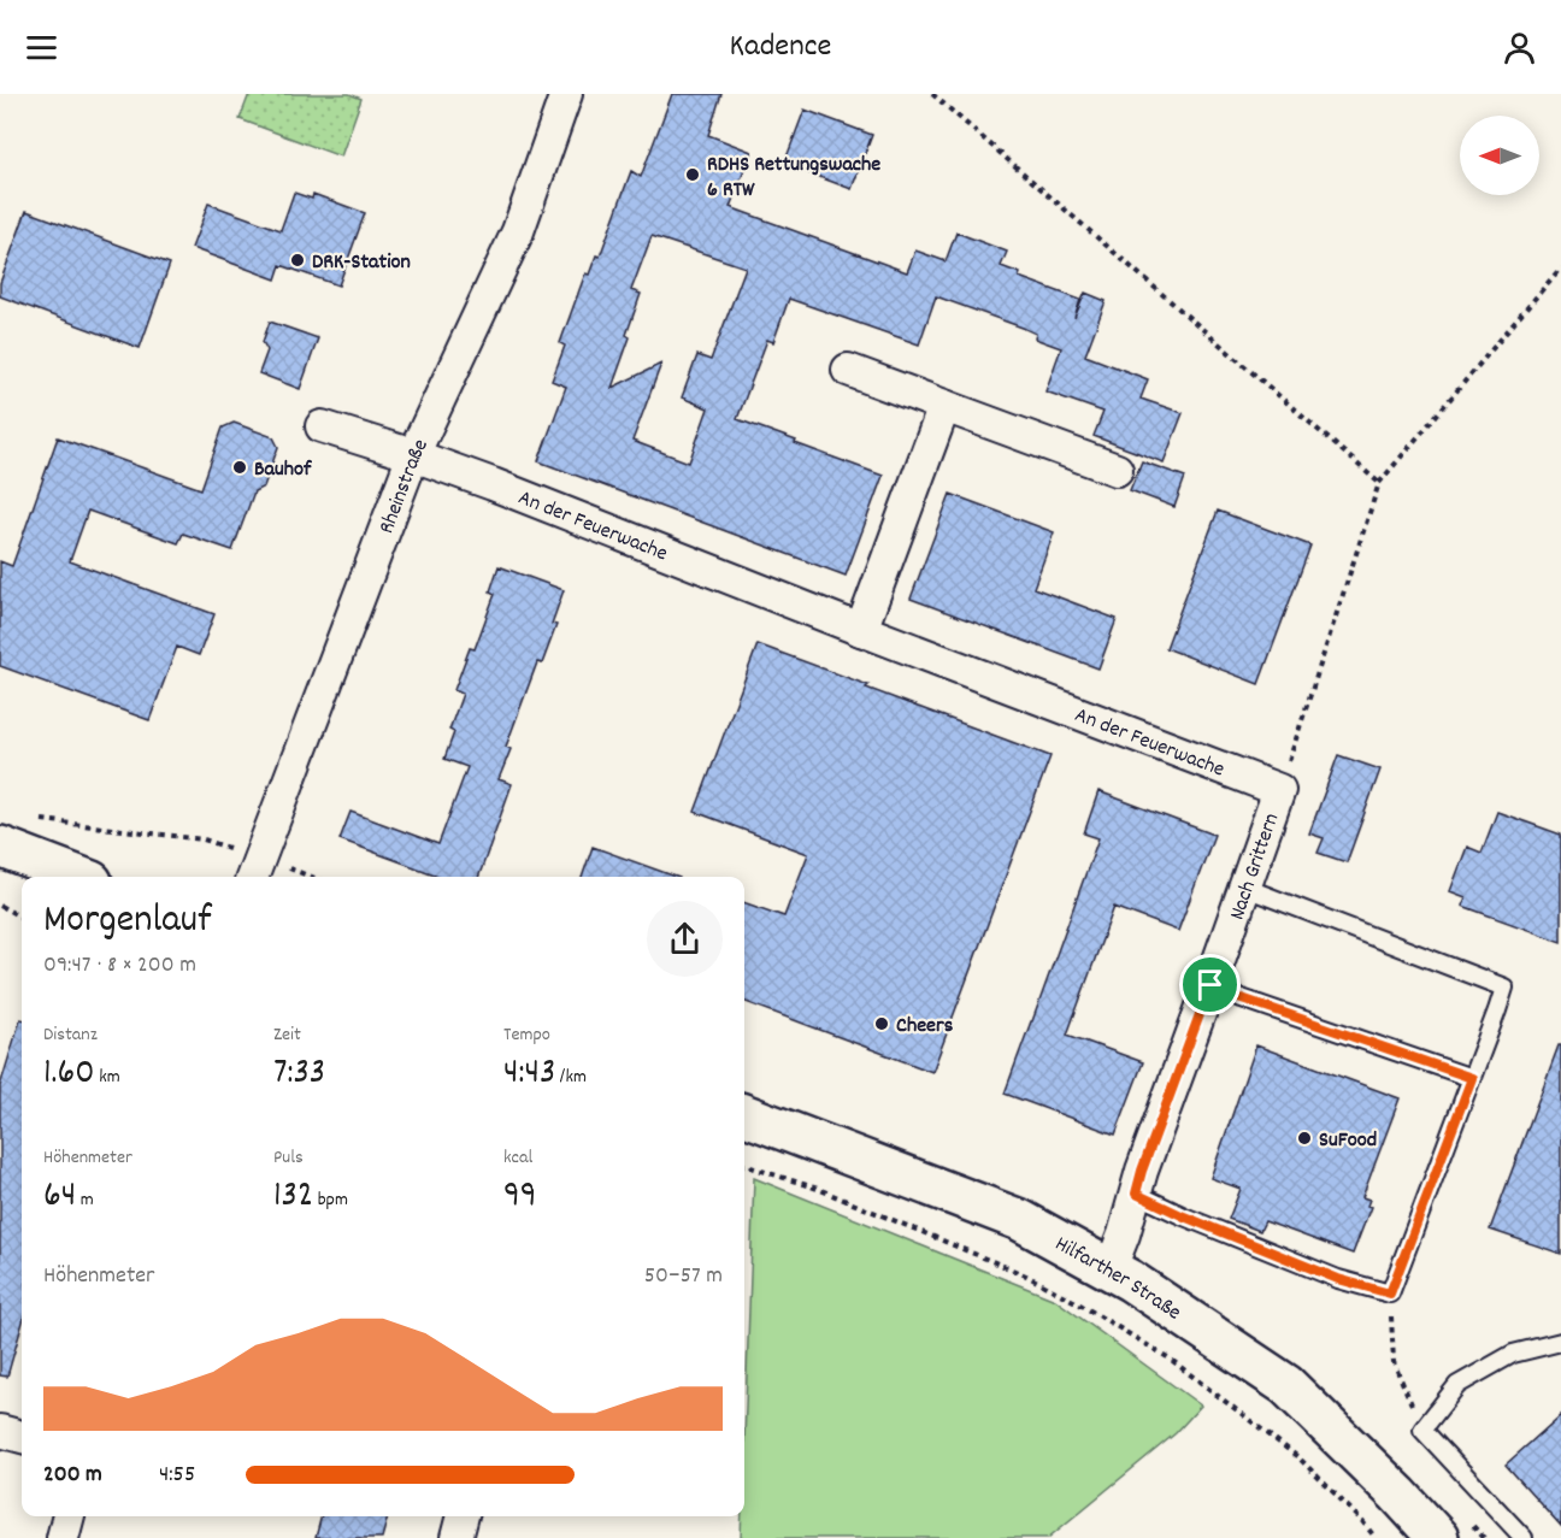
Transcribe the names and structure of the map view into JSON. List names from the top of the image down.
{
  "streets": {
    "main road": ["Hilfarther Straße"],
    "street": ["Rheinstraße", "An der Feuerwache", "Nach Grittern"]
  },
  "crossings": [
    ["Rheinstraße", "An der Feuerwache"],
    ["An der Feuerwache", "Nach Grittern"],
    ["Nach Grittern", "Hilfarther Straße"]
  ],
  "places": [
    "RDHS Rettungswache 6 RTW",
    "DRK-Station",
    "Bauhof",
    "Cheers",
    "SuFood"
  ],
  "north": "left",
  "page": {
    "header": "Kadence",
    "heading": ["Morgenlauf", "09:47 · 8 × 200 m"],
    "stats": [
      ["Distanz", "1.60 km"],
      ["Zeit", "7:33"],
      ["Tempo", "4:43 /km"],
      ["Höhenmeter", "64 m"],
      ["Puls", "132 bpm"],
      ["kcal", "99"]
    ],
    "chart": ["Höhenmeter", "50–57 m"],
    "list": [
      {
        "name": "200 m",
        "note": "4:55"
      }
    ]
  }
}
